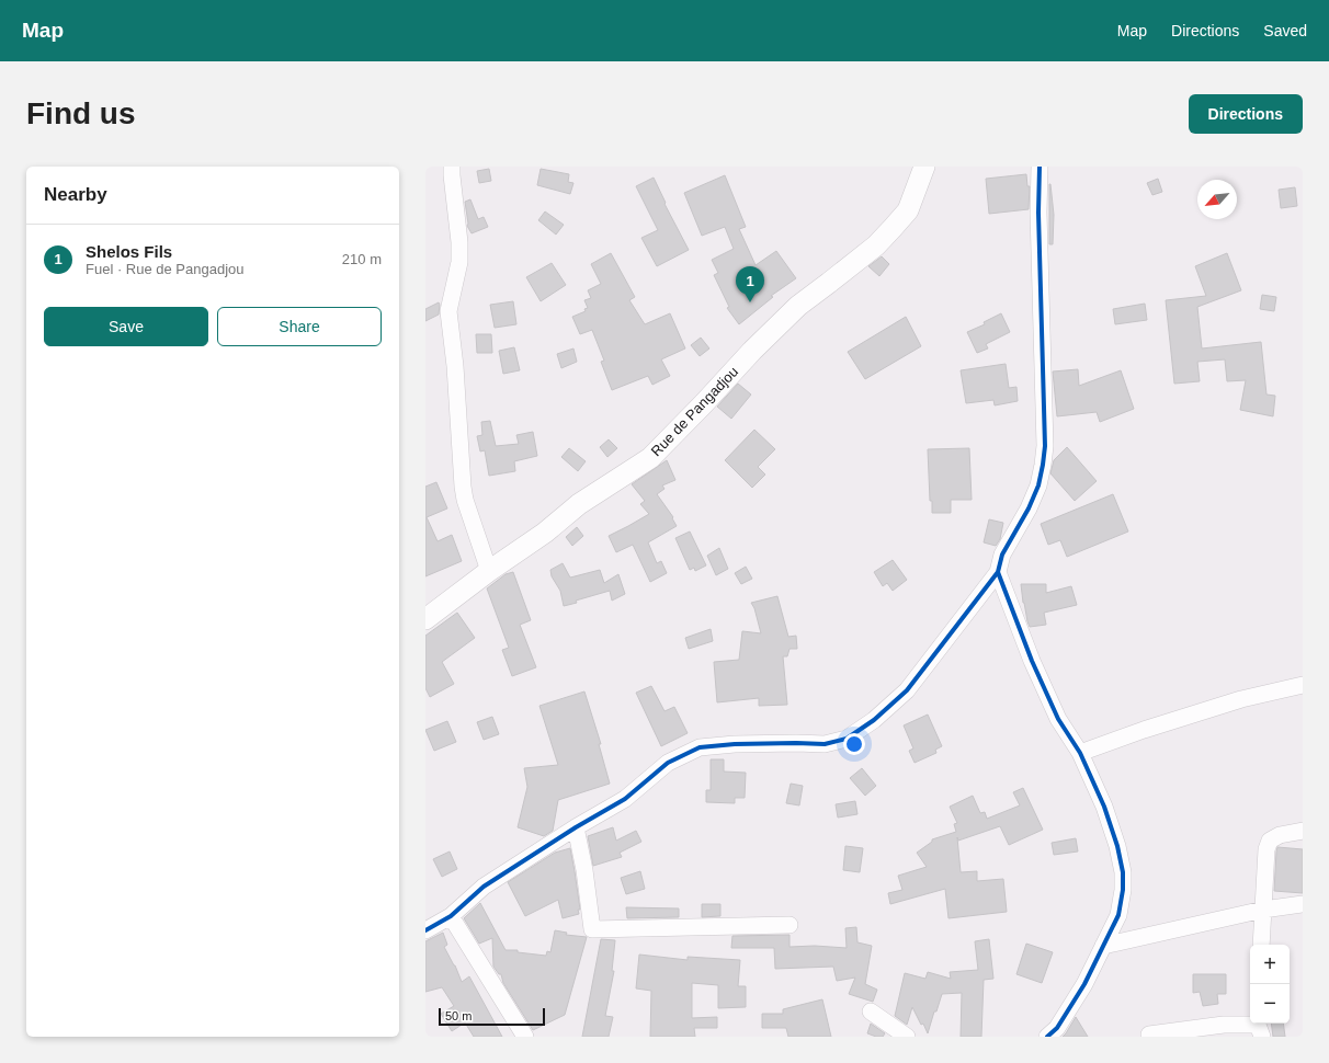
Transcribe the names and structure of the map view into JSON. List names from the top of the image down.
{
  "streets": {
    "main road": ["Rue de Pangadjou"]
  },
  "scale_bar": "50 m",
  "north": "bottom left",
  "page": {
    "header": "Map",
    "nav": ["Map", "Directions", "Saved"],
    "buttons": [
      "Directions",
      ["Save", "Share"]
    ],
    "title": "Find us",
    "heading": "Nearby",
    "list": [
      {
        "mark": "1",
        "name": "Shelos Fils",
        "note": "Fuel · Rue de Pangadjou",
        "value": "210 m"
      }
    ],
    "pins": "1",
    "map_buttons": ["+", "−"],
    "scale": "50 m"
  }
}
